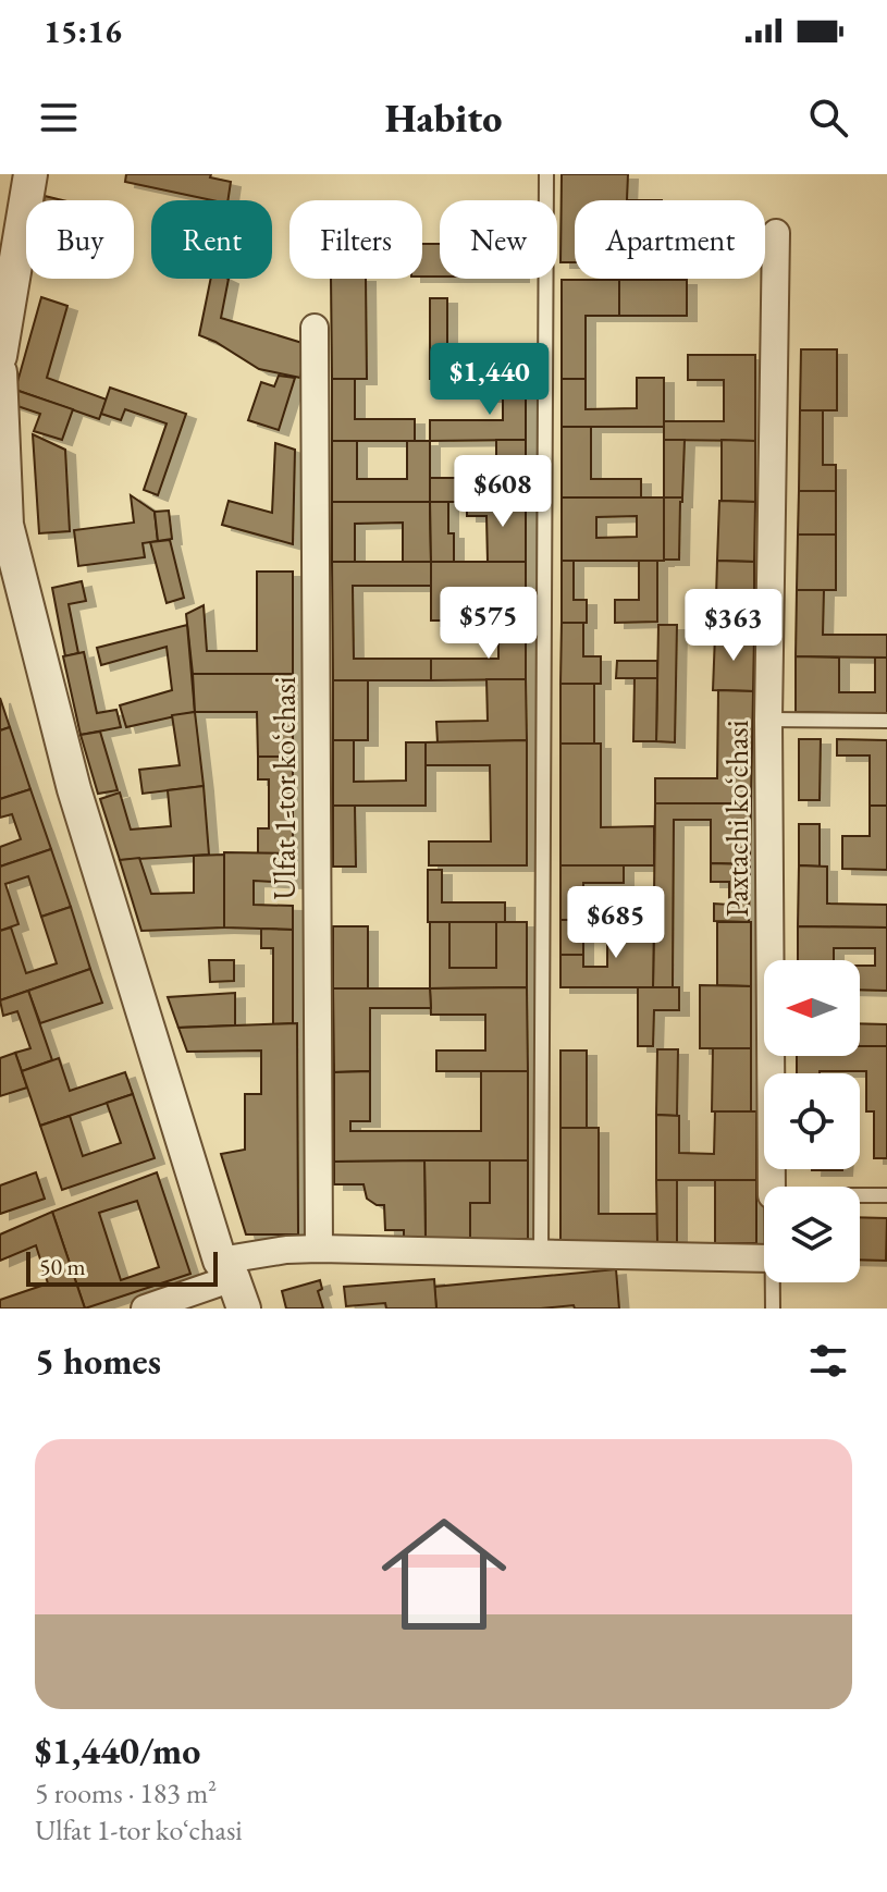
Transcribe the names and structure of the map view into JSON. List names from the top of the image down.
{
  "streets": {
    "street": ["Ulfat 1-tor koʻchasi", "Paxtachi koʻchasi"]
  },
  "scale_bar": "50 m",
  "north": "left",
  "page": {
    "status": "15:16",
    "header": "Habito",
    "chip": [
      "Buy",
      "Rent",
      "Filters",
      "New",
      "Apartment"
    ],
    "price": [
      "$1,440",
      "$608",
      "$575",
      "$363",
      "$685"
    ],
    "scale": "50 m",
    "heading": "5 homes",
    "list": [
      {
        "name": "$1,440/mo",
        "note": "5 rooms · 183 m² · Ulfat 1-tor koʻchasi"
      }
    ]
  }
}
